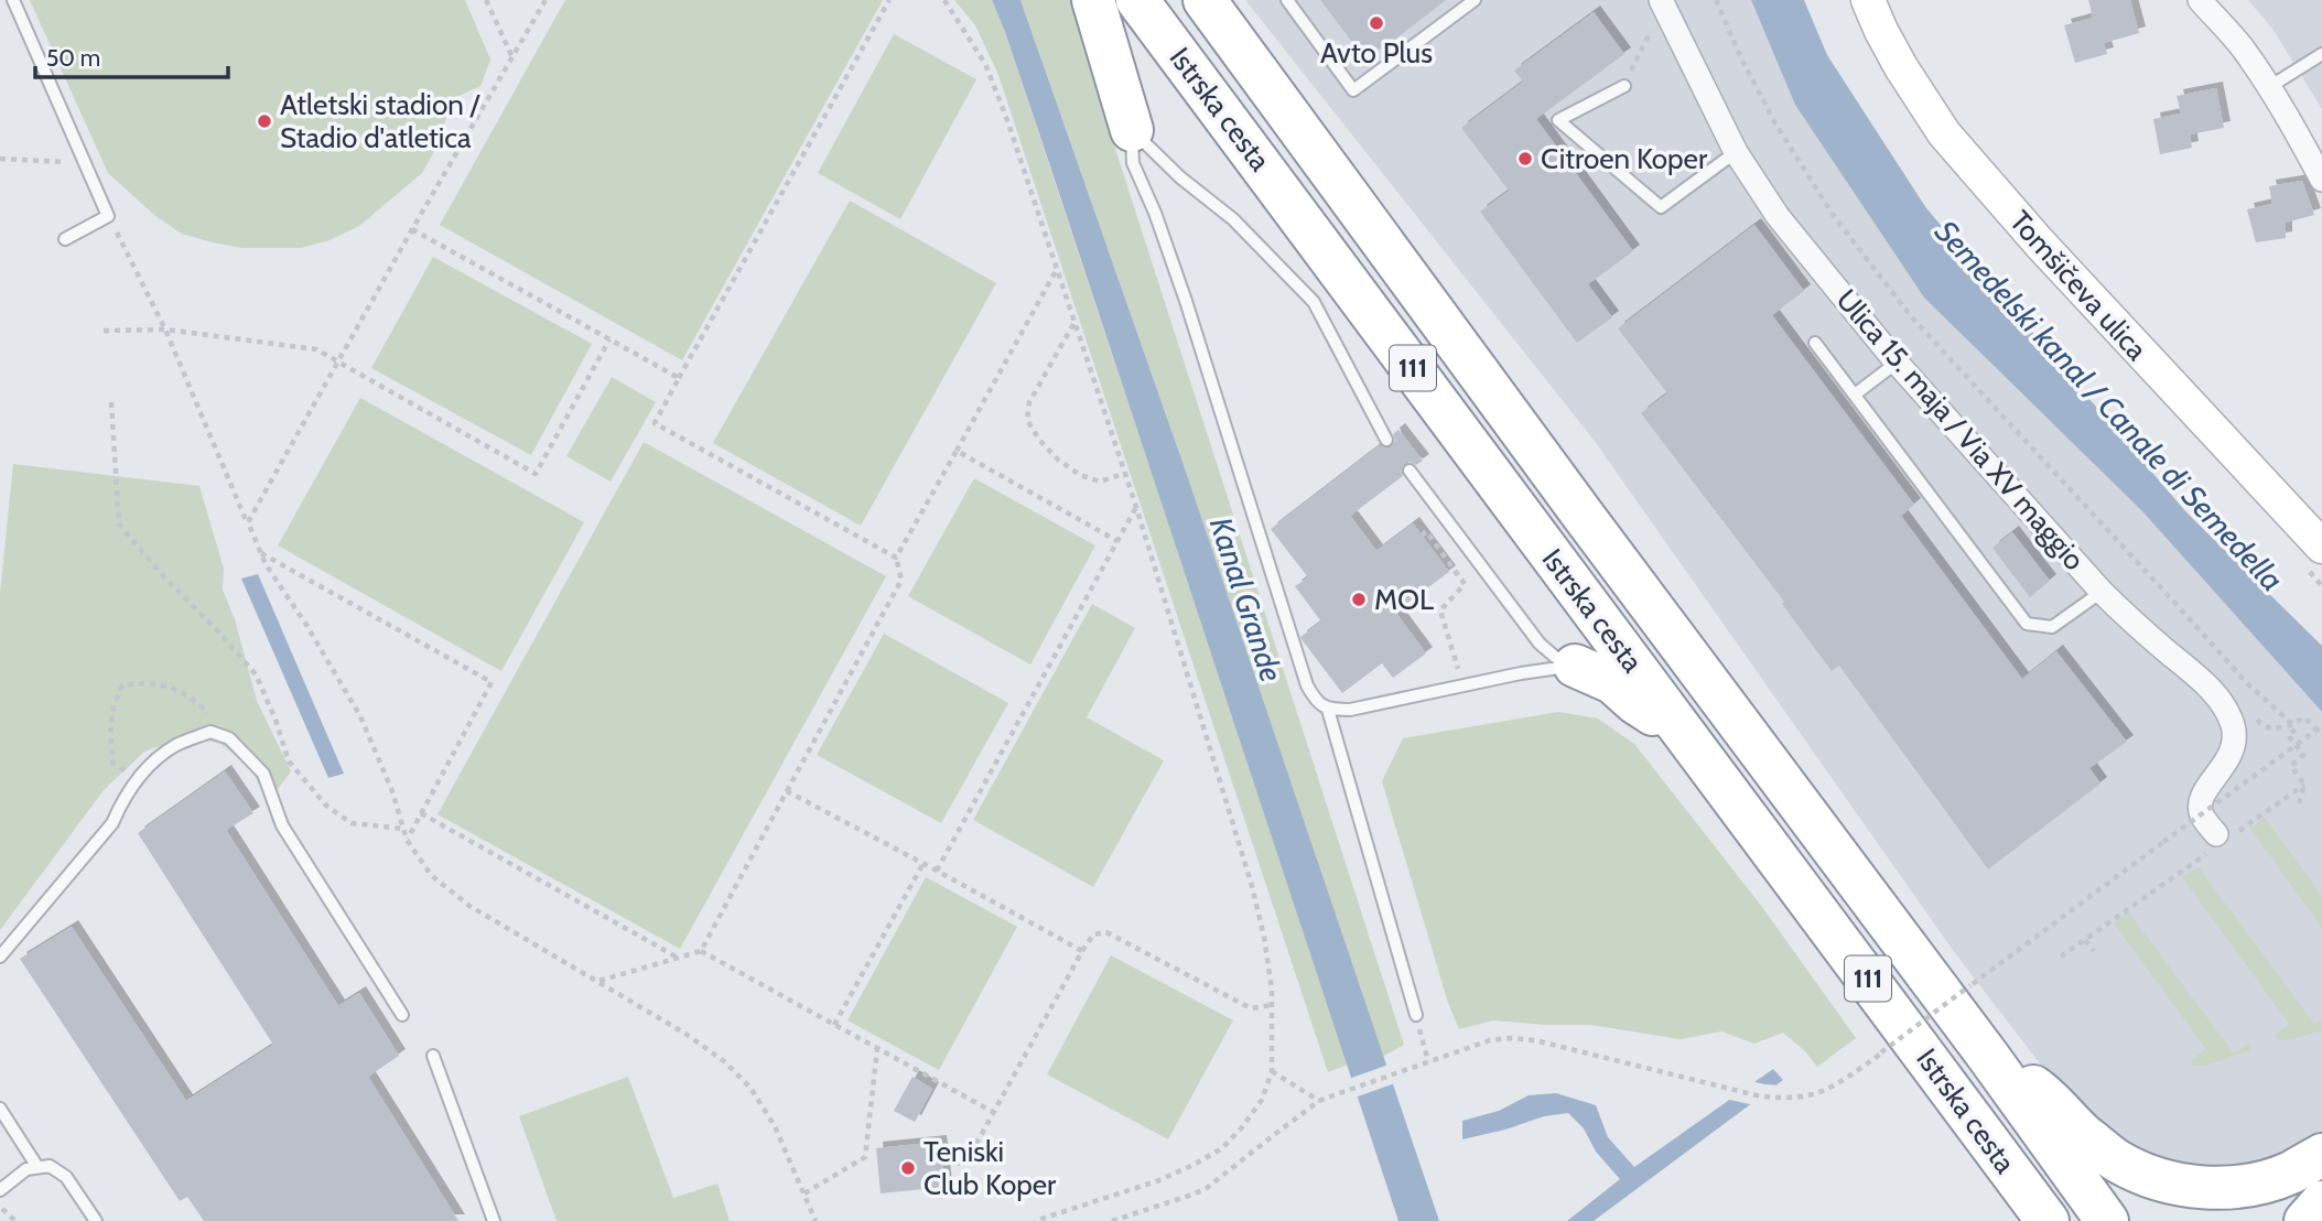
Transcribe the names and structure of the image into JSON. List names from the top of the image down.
{
  "streets": {
    "highway": ["Istrska cesta", "111"],
    "street": ["Tomšičeva ulica", "Ulica 15. maja / Via XV maggio"]
  },
  "water": ["Semedelski kanal / Canale di Semedella", "Kanal Grande"],
  "places": [
    "Avto Plus",
    "Atletski stadion / Stadio d'atletica",
    "Citroen Koper",
    "MOL",
    "Teniski Club Koper"
  ],
  "scale_bar": "50 m"
}
